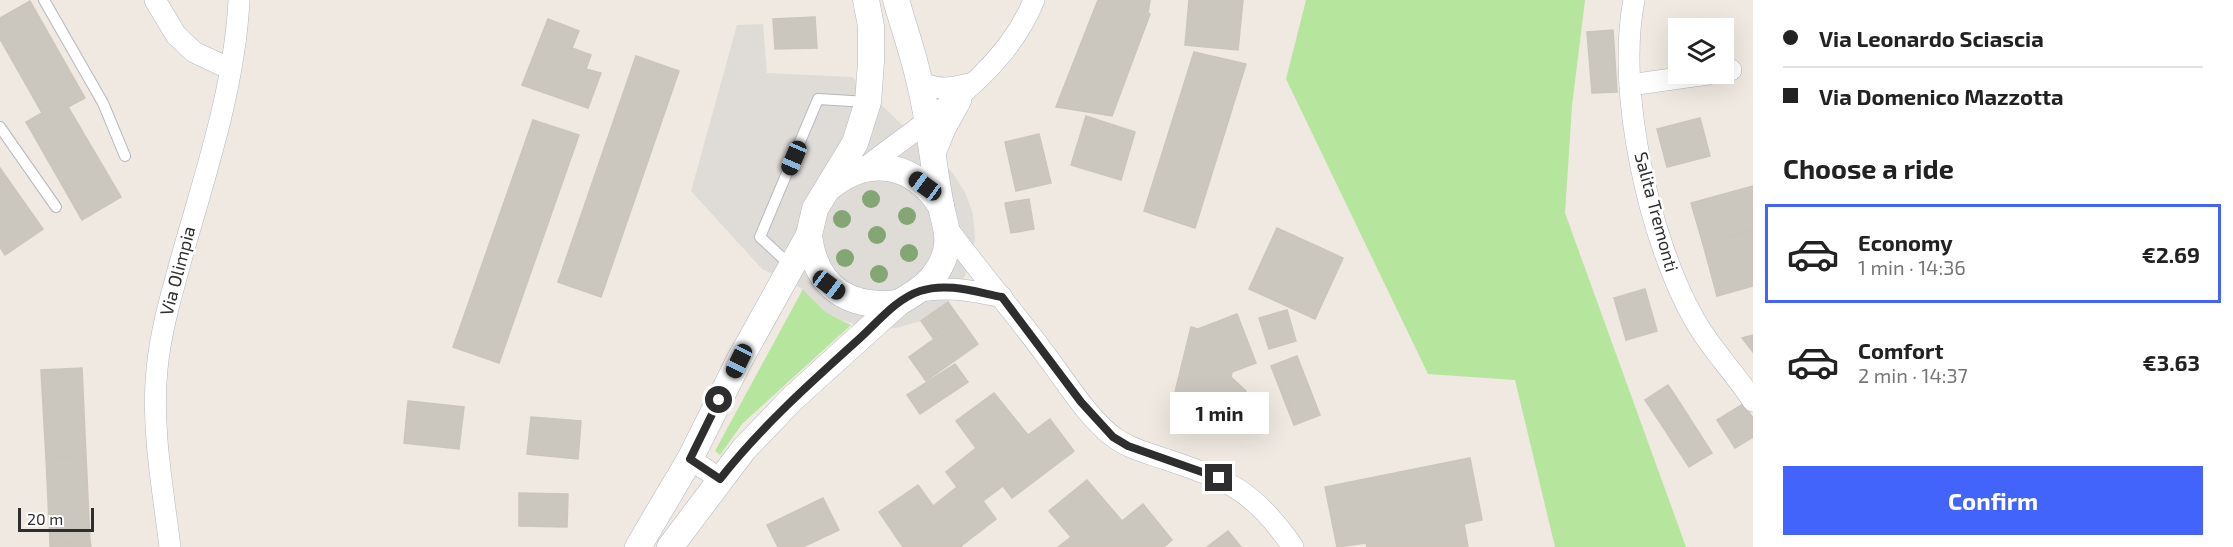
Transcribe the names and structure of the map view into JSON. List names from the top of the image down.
{
  "streets": {
    "street": ["Salita Tremonti", "Via Olimpia"]
  },
  "scale_bar": "20 m",
  "page": {
    "banner": ["Via Leonardo Sciascia", "Via Domenico Mazzotta"],
    "heading": "Choose a ride",
    "list": [
      {
        "name": "Economy",
        "note": "1 min · 14:36",
        "value": "€2.69"
      },
      {
        "name": "Comfort",
        "note": "2 min · 14:37",
        "value": "€3.63"
      }
    ],
    "bubble": "1 min",
    "buttons": "Confirm",
    "scale": "20 m"
  }
}
